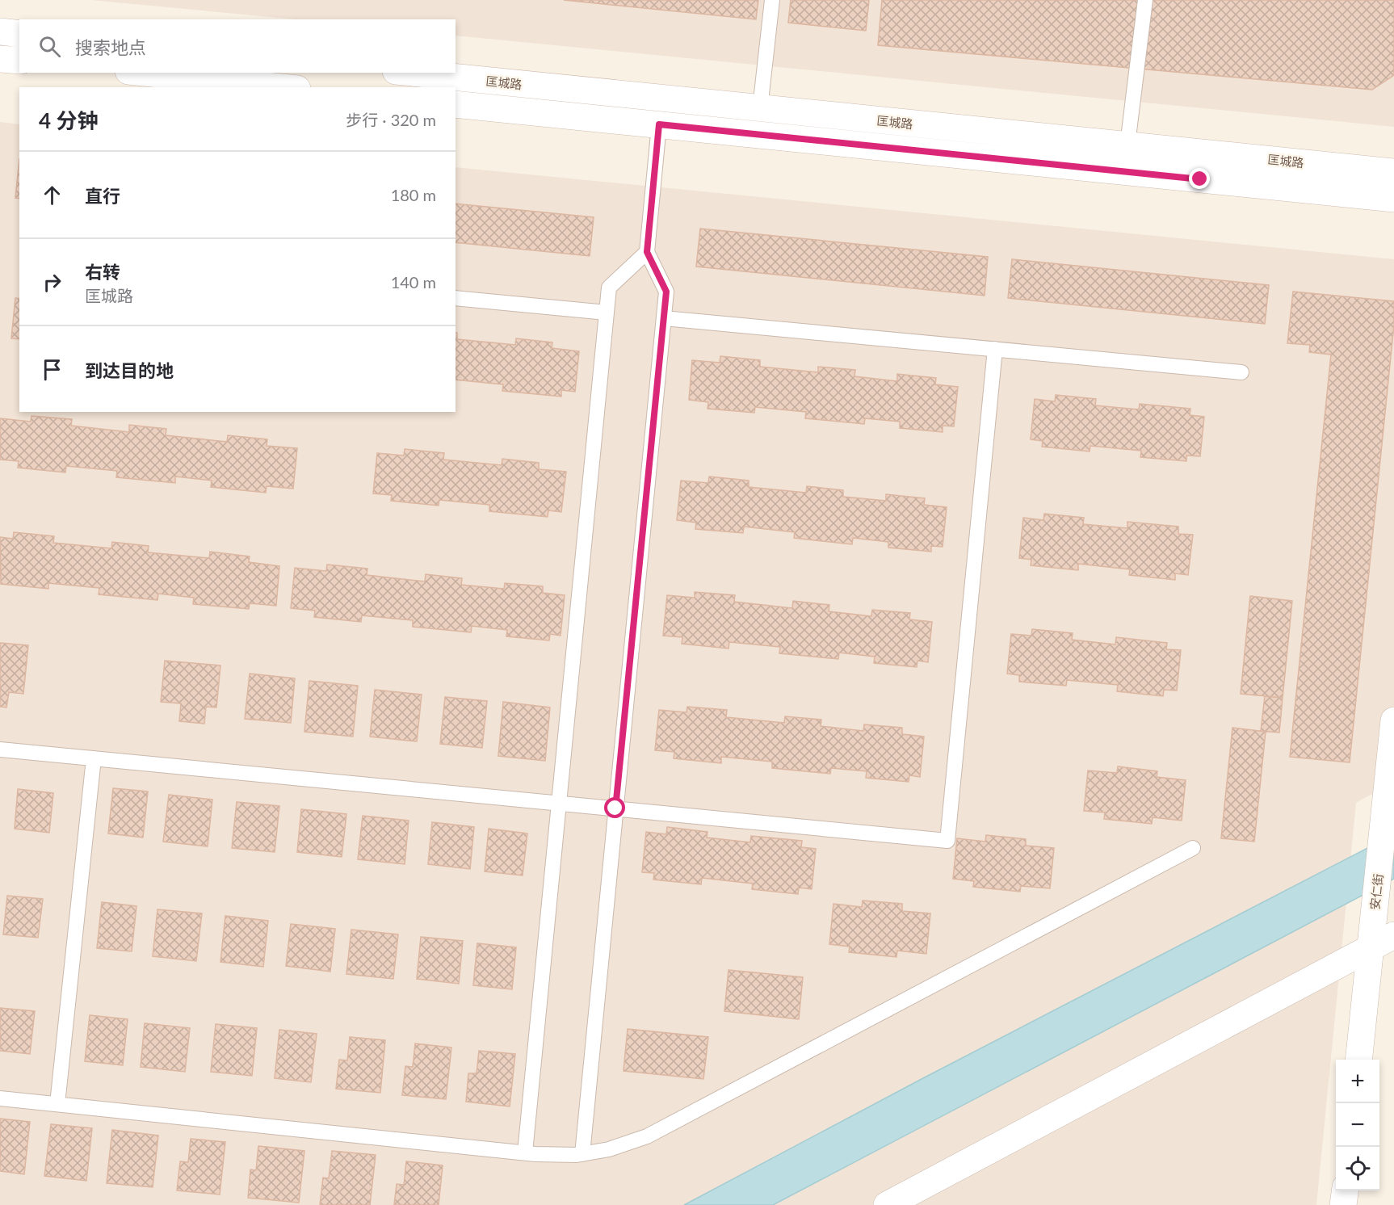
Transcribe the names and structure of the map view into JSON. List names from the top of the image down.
{
  "streets": {
    "main road": ["匡城路", "安仁街"]
  },
  "page": {
    "search": "搜索地点",
    "heading": ["4 分钟", "步行 · 320 m"],
    "list": [
      ["直行", "180 m"],
      ["右转", "匡城路", "140 m"],
      "到达目的地"
    ],
    "map_buttons": ["+", "−"]
  }
}
